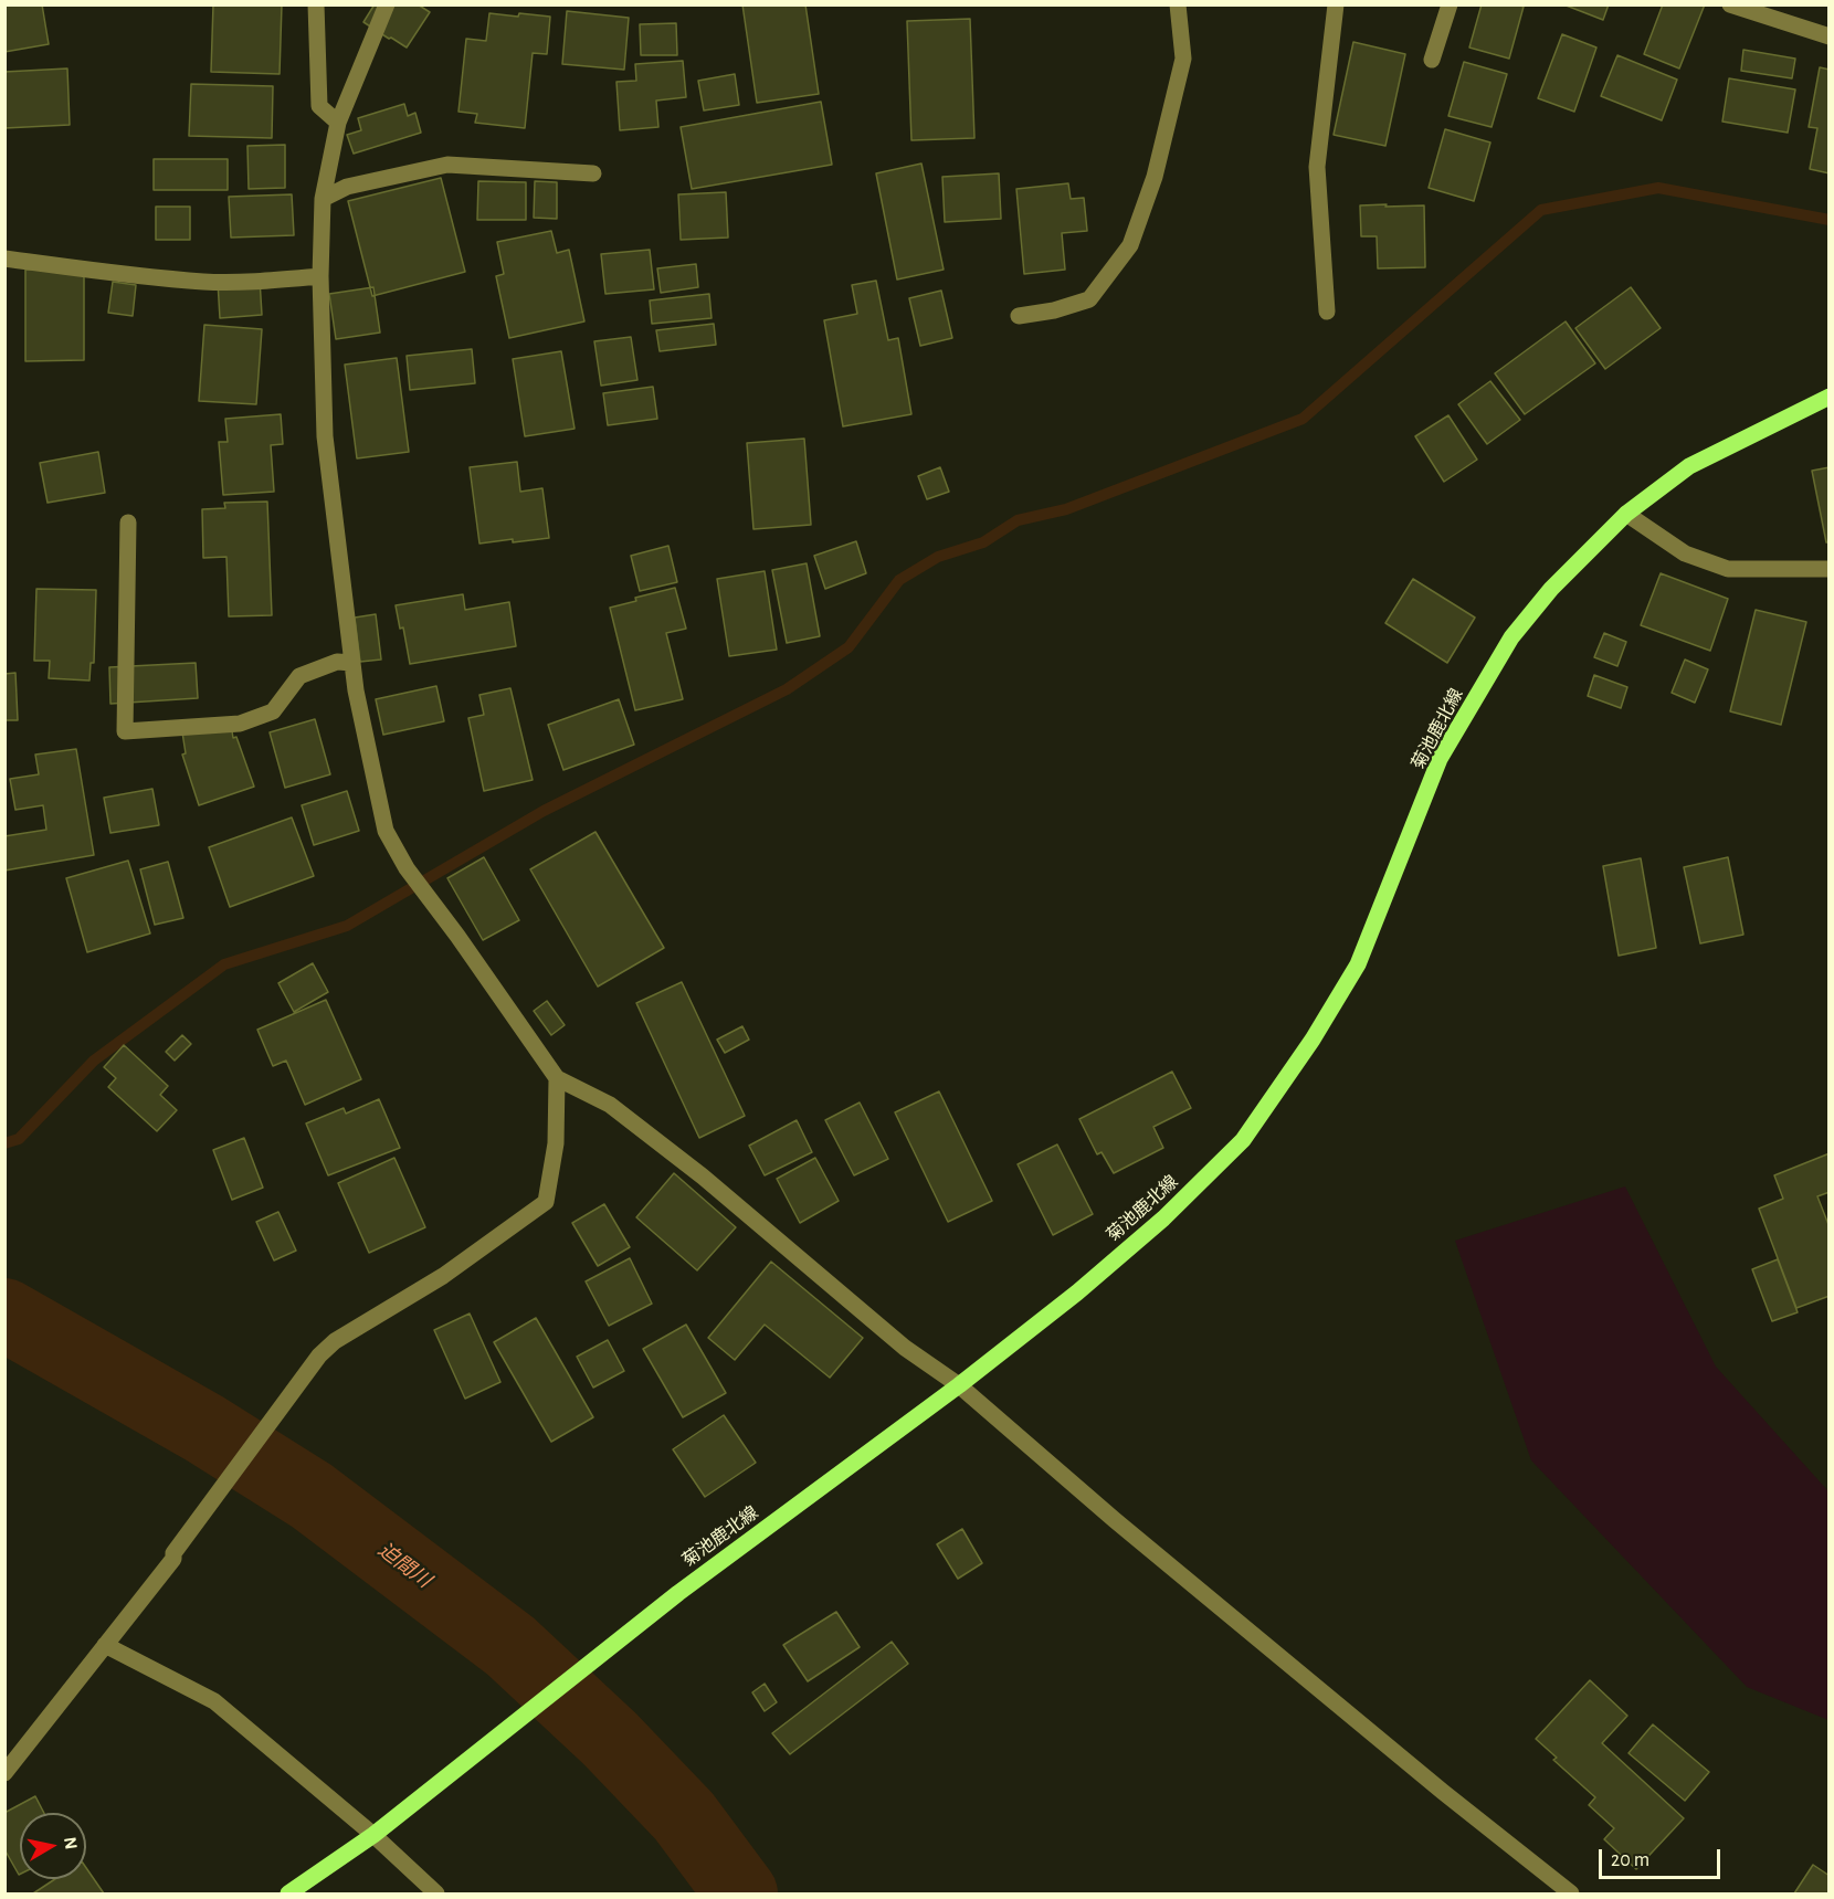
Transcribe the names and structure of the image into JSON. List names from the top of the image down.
{
  "streets": {
    "main road": ["菊池鹿北線"]
  },
  "water": ["迫間川"],
  "scale_bar": "20 m",
  "north": "right"
}
